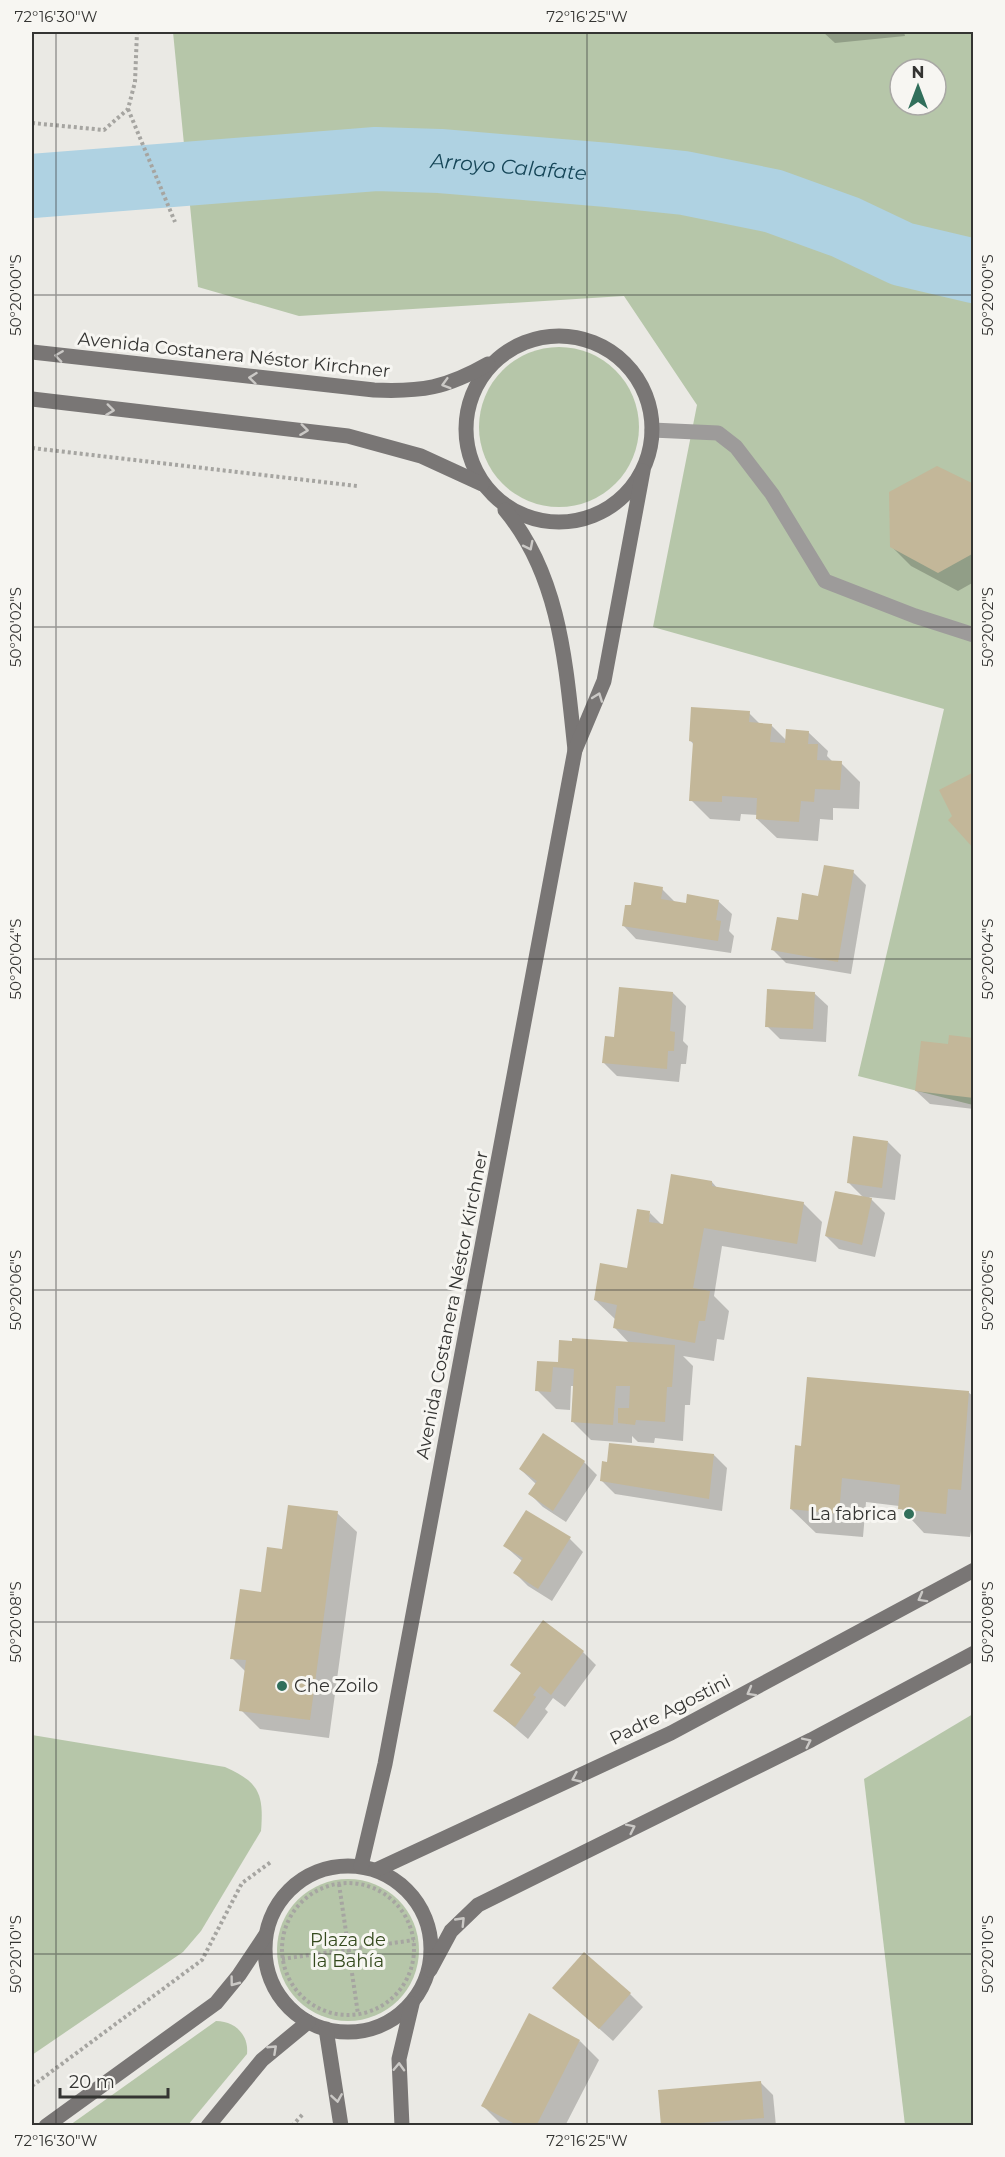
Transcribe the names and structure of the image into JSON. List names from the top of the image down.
{
  "streets": {
    "main road": ["Avenida Costanera Néstor Kirchner", "Padre Agostini"]
  },
  "water": ["Arroyo Calafate"],
  "parks": ["Plaza de la Bahía"],
  "places": ["La fabrica", "Che Zoilo"],
  "scale_bar": "20 m",
  "north": "top",
  "coordinates": [
    "72°16'30\"W",
    "72°16'25\"W",
    "50°20'00\"S",
    "50°20'02\"S",
    "50°20'04\"S",
    "50°20'06\"S",
    "50°20'08\"S",
    "50°20'10\"S"
  ]
}
